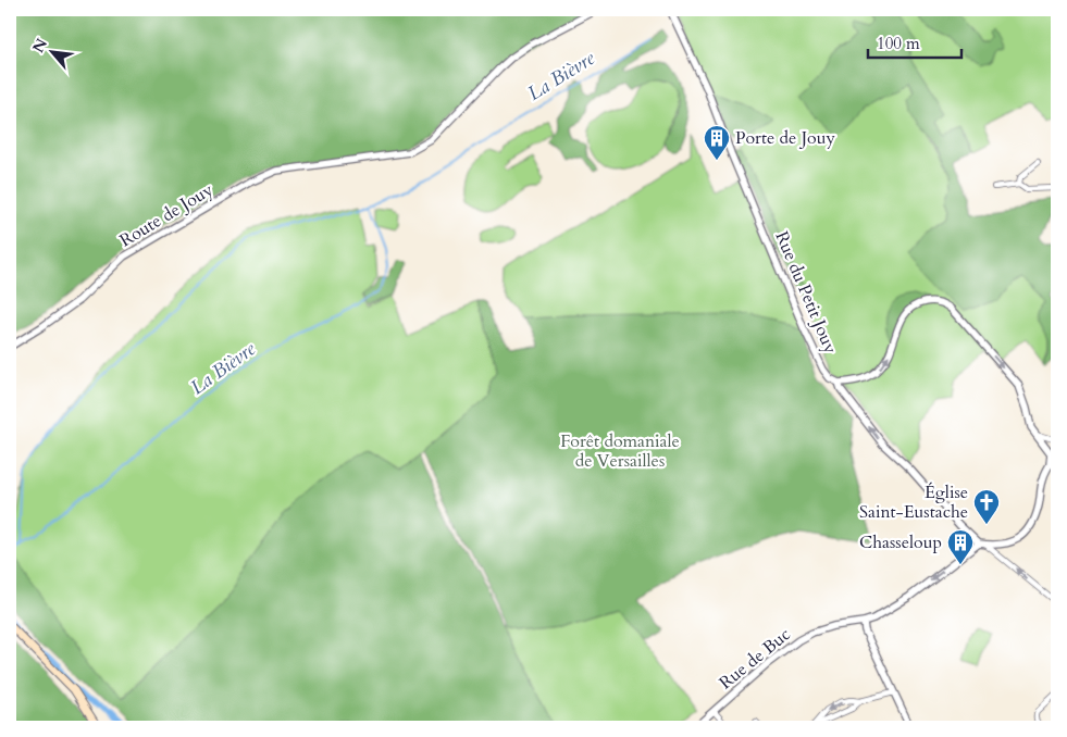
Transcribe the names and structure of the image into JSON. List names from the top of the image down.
{
  "streets": {
    "street": ["Route de Jouy", "Rue du Petit Jouy", "Rue de Buc"]
  },
  "crossings": [
    ["Rue du Petit Jouy", "Rue de Buc"]
  ],
  "one_way": ["Rue de Buc"],
  "water": ["La Bièvre"],
  "parks": ["Forêt domaniale de Versailles"],
  "places": {
    "building": ["Porte de Jouy", "Chasseloup"],
    "church": ["Église Saint-Eustache"]
  },
  "scale_bar": "100 m",
  "north": "top left"
}
